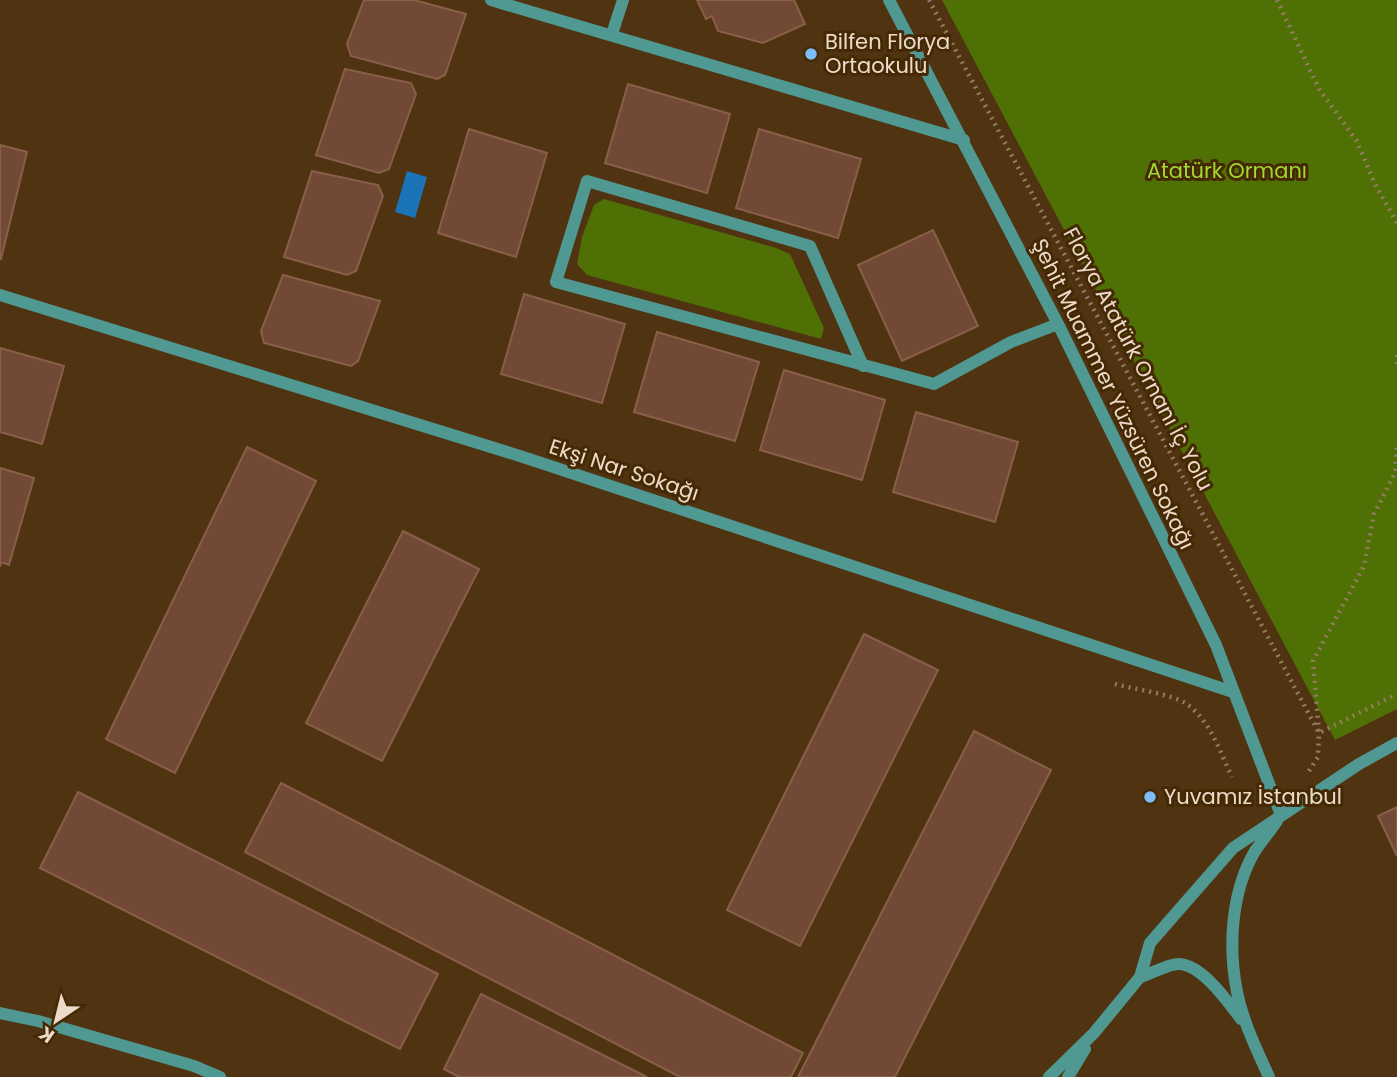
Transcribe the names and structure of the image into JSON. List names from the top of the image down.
{
  "streets": {
    "street": ["Şehit Muammer Yüzsüren Sokağı", "Ekşi Nar Sokağı"],
    "path": ["Florya Atatürk Ornanı İç Yolu"]
  },
  "crossings": [
    ["Şehit Muammer Yüzsüren Sokağı", "Ekşi Nar Sokağı"]
  ],
  "parks": ["Atatürk Ormanı"],
  "places": ["Bilfen Florya Ortaokulu", "Yuvamız İstanbul"],
  "north": "bottom left"
}
